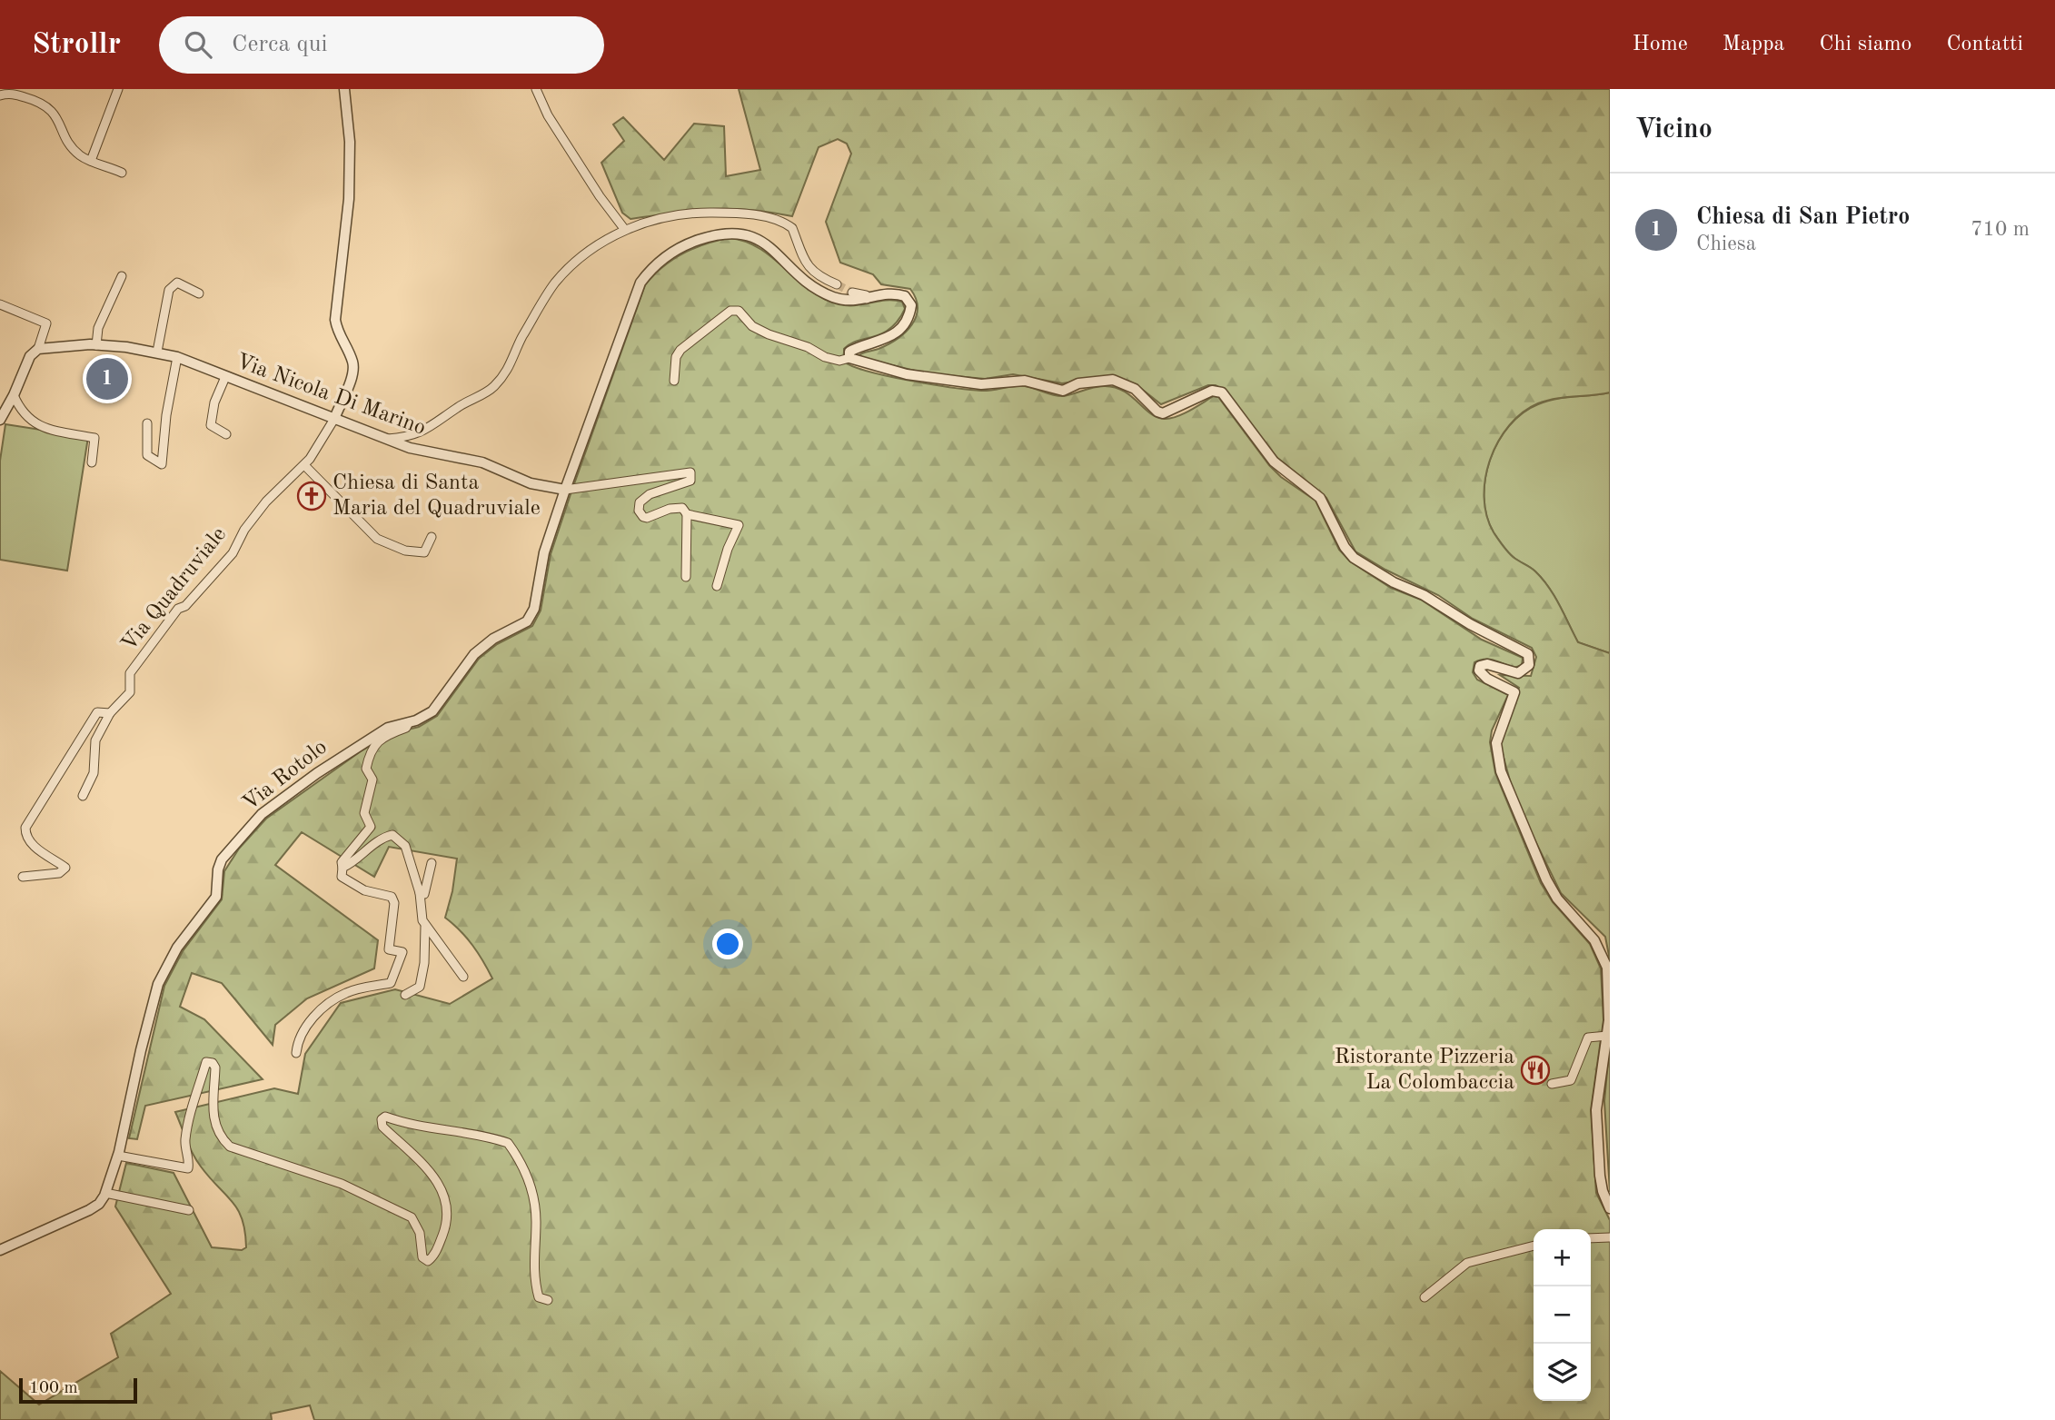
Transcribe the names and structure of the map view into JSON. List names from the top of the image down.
{
  "streets": {
    "street": ["Via Nicola Di Marino", "Via Quadruviale", "Via Rotolo"]
  },
  "crossings": [
    ["Via Nicola Di Marino", "Via Quadruviale"],
    ["Via Nicola Di Marino", "Via Rotolo"]
  ],
  "places": {
    "church": ["Chiesa di Santa Maria del Quadruviale"],
    "restaurant": ["Ristorante Pizzeria La Colombaccia"]
  },
  "scale_bar": "100 m",
  "page": {
    "header": "Strollr",
    "search": "Cerca qui",
    "nav": [
      "Home",
      "Mappa",
      "Chi siamo",
      "Contatti"
    ],
    "heading": "Vicino",
    "list": [
      {
        "mark": "1",
        "name": "Chiesa di San Pietro",
        "note": "Chiesa",
        "value": "710 m"
      }
    ],
    "pins": "1",
    "map_buttons": ["+", "−"],
    "scale": "100 m"
  }
}
